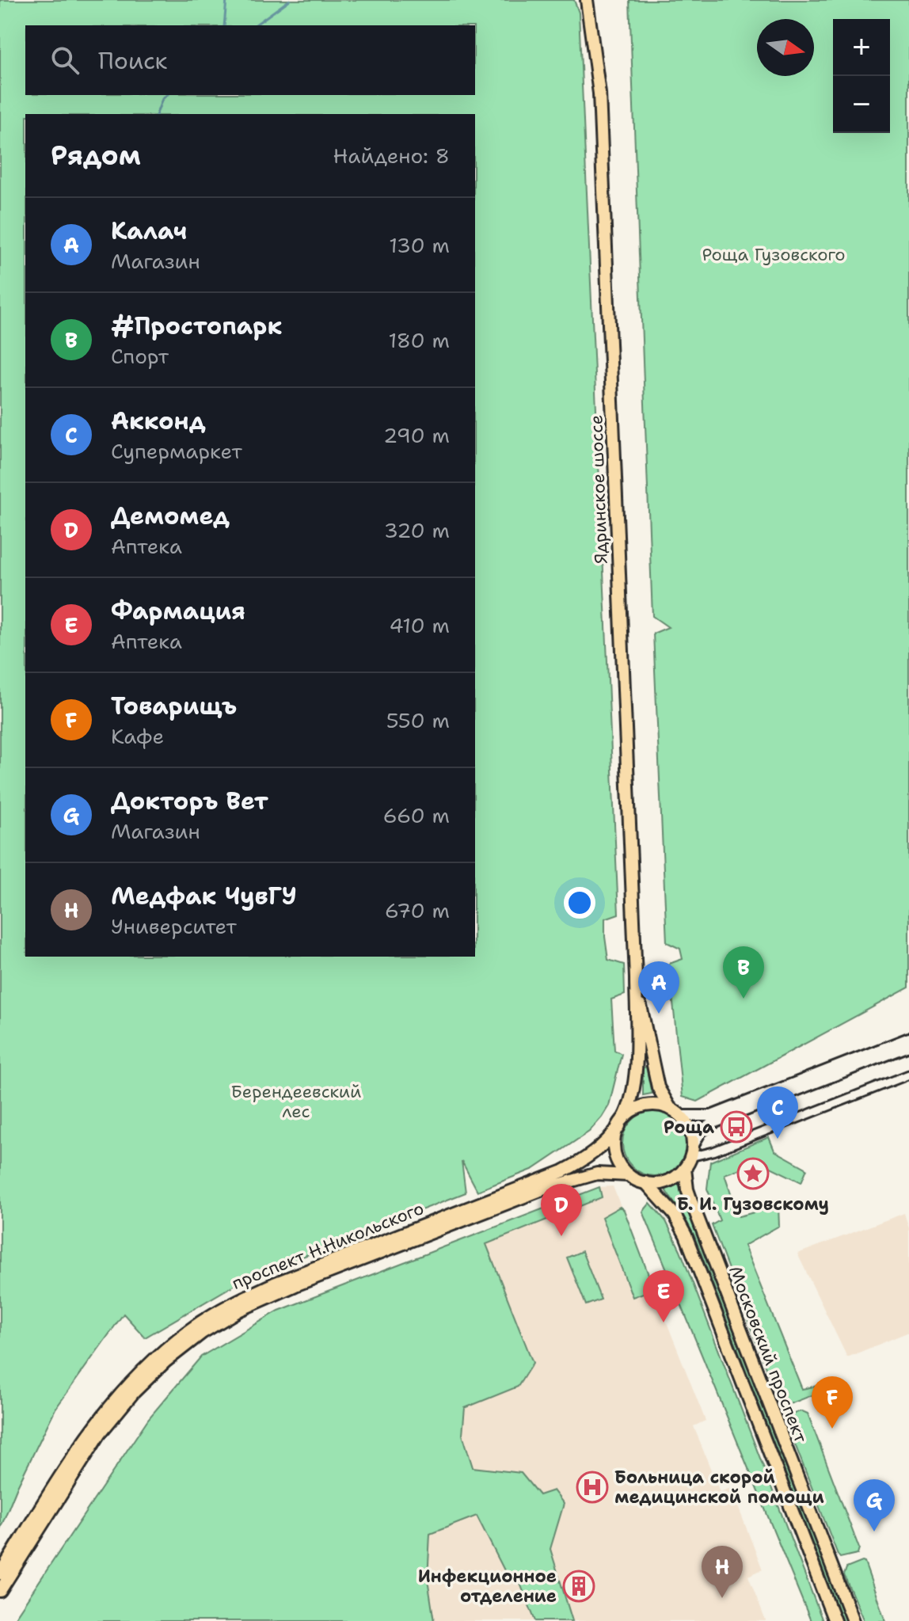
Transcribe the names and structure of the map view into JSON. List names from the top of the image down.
{
  "streets": {
    "main road": ["Ядринское шоссе", "проспект Н.Никольского", "Московский проспект"]
  },
  "crossings": [
    ["Ядринское шоссе", "проспект Н.Никольского"],
    ["Ядринское шоссе", "Московский проспект"],
    ["проспект Н.Никольского", "Московский проспект"]
  ],
  "parks": ["Роща Гузовского", "Берендеевский лес"],
  "places": {
    "bus stop": ["Роща"],
    "place": ["Б. И. Гузовскому"],
    "hospital": ["Больница скорой медицинской помощи"],
    "building": ["Инфекционное отделение"]
  },
  "north": "right",
  "page": {
    "map_buttons": ["+", "−"],
    "search": "Поиск",
    "heading": ["Рядом", "Найдено: 8"],
    "list": [
      {
        "mark": "A",
        "name": "Калач",
        "note": "Магазин",
        "value": "130 m"
      },
      {
        "mark": "B",
        "name": "#Простопарк",
        "note": "Спорт",
        "value": "180 m"
      },
      {
        "mark": "C",
        "name": "Акконд",
        "note": "Супермаркет",
        "value": "290 m"
      },
      {
        "mark": "D",
        "name": "Демомед",
        "note": "Аптека",
        "value": "320 m"
      },
      {
        "mark": "E",
        "name": "Фармация",
        "note": "Аптека",
        "value": "410 m"
      },
      {
        "mark": "F",
        "name": "Товарищъ",
        "note": "Кафе",
        "value": "550 m"
      },
      {
        "mark": "G",
        "name": "Докторъ Вет",
        "note": "Магазин",
        "value": "660 m"
      },
      {
        "mark": "H",
        "name": "Медфак ЧувГУ",
        "note": "Университет",
        "value": "670 m"
      }
    ],
    "pins": [
      "B",
      "A",
      "C",
      "D",
      "E",
      "F",
      "G",
      "H"
    ]
  }
}
